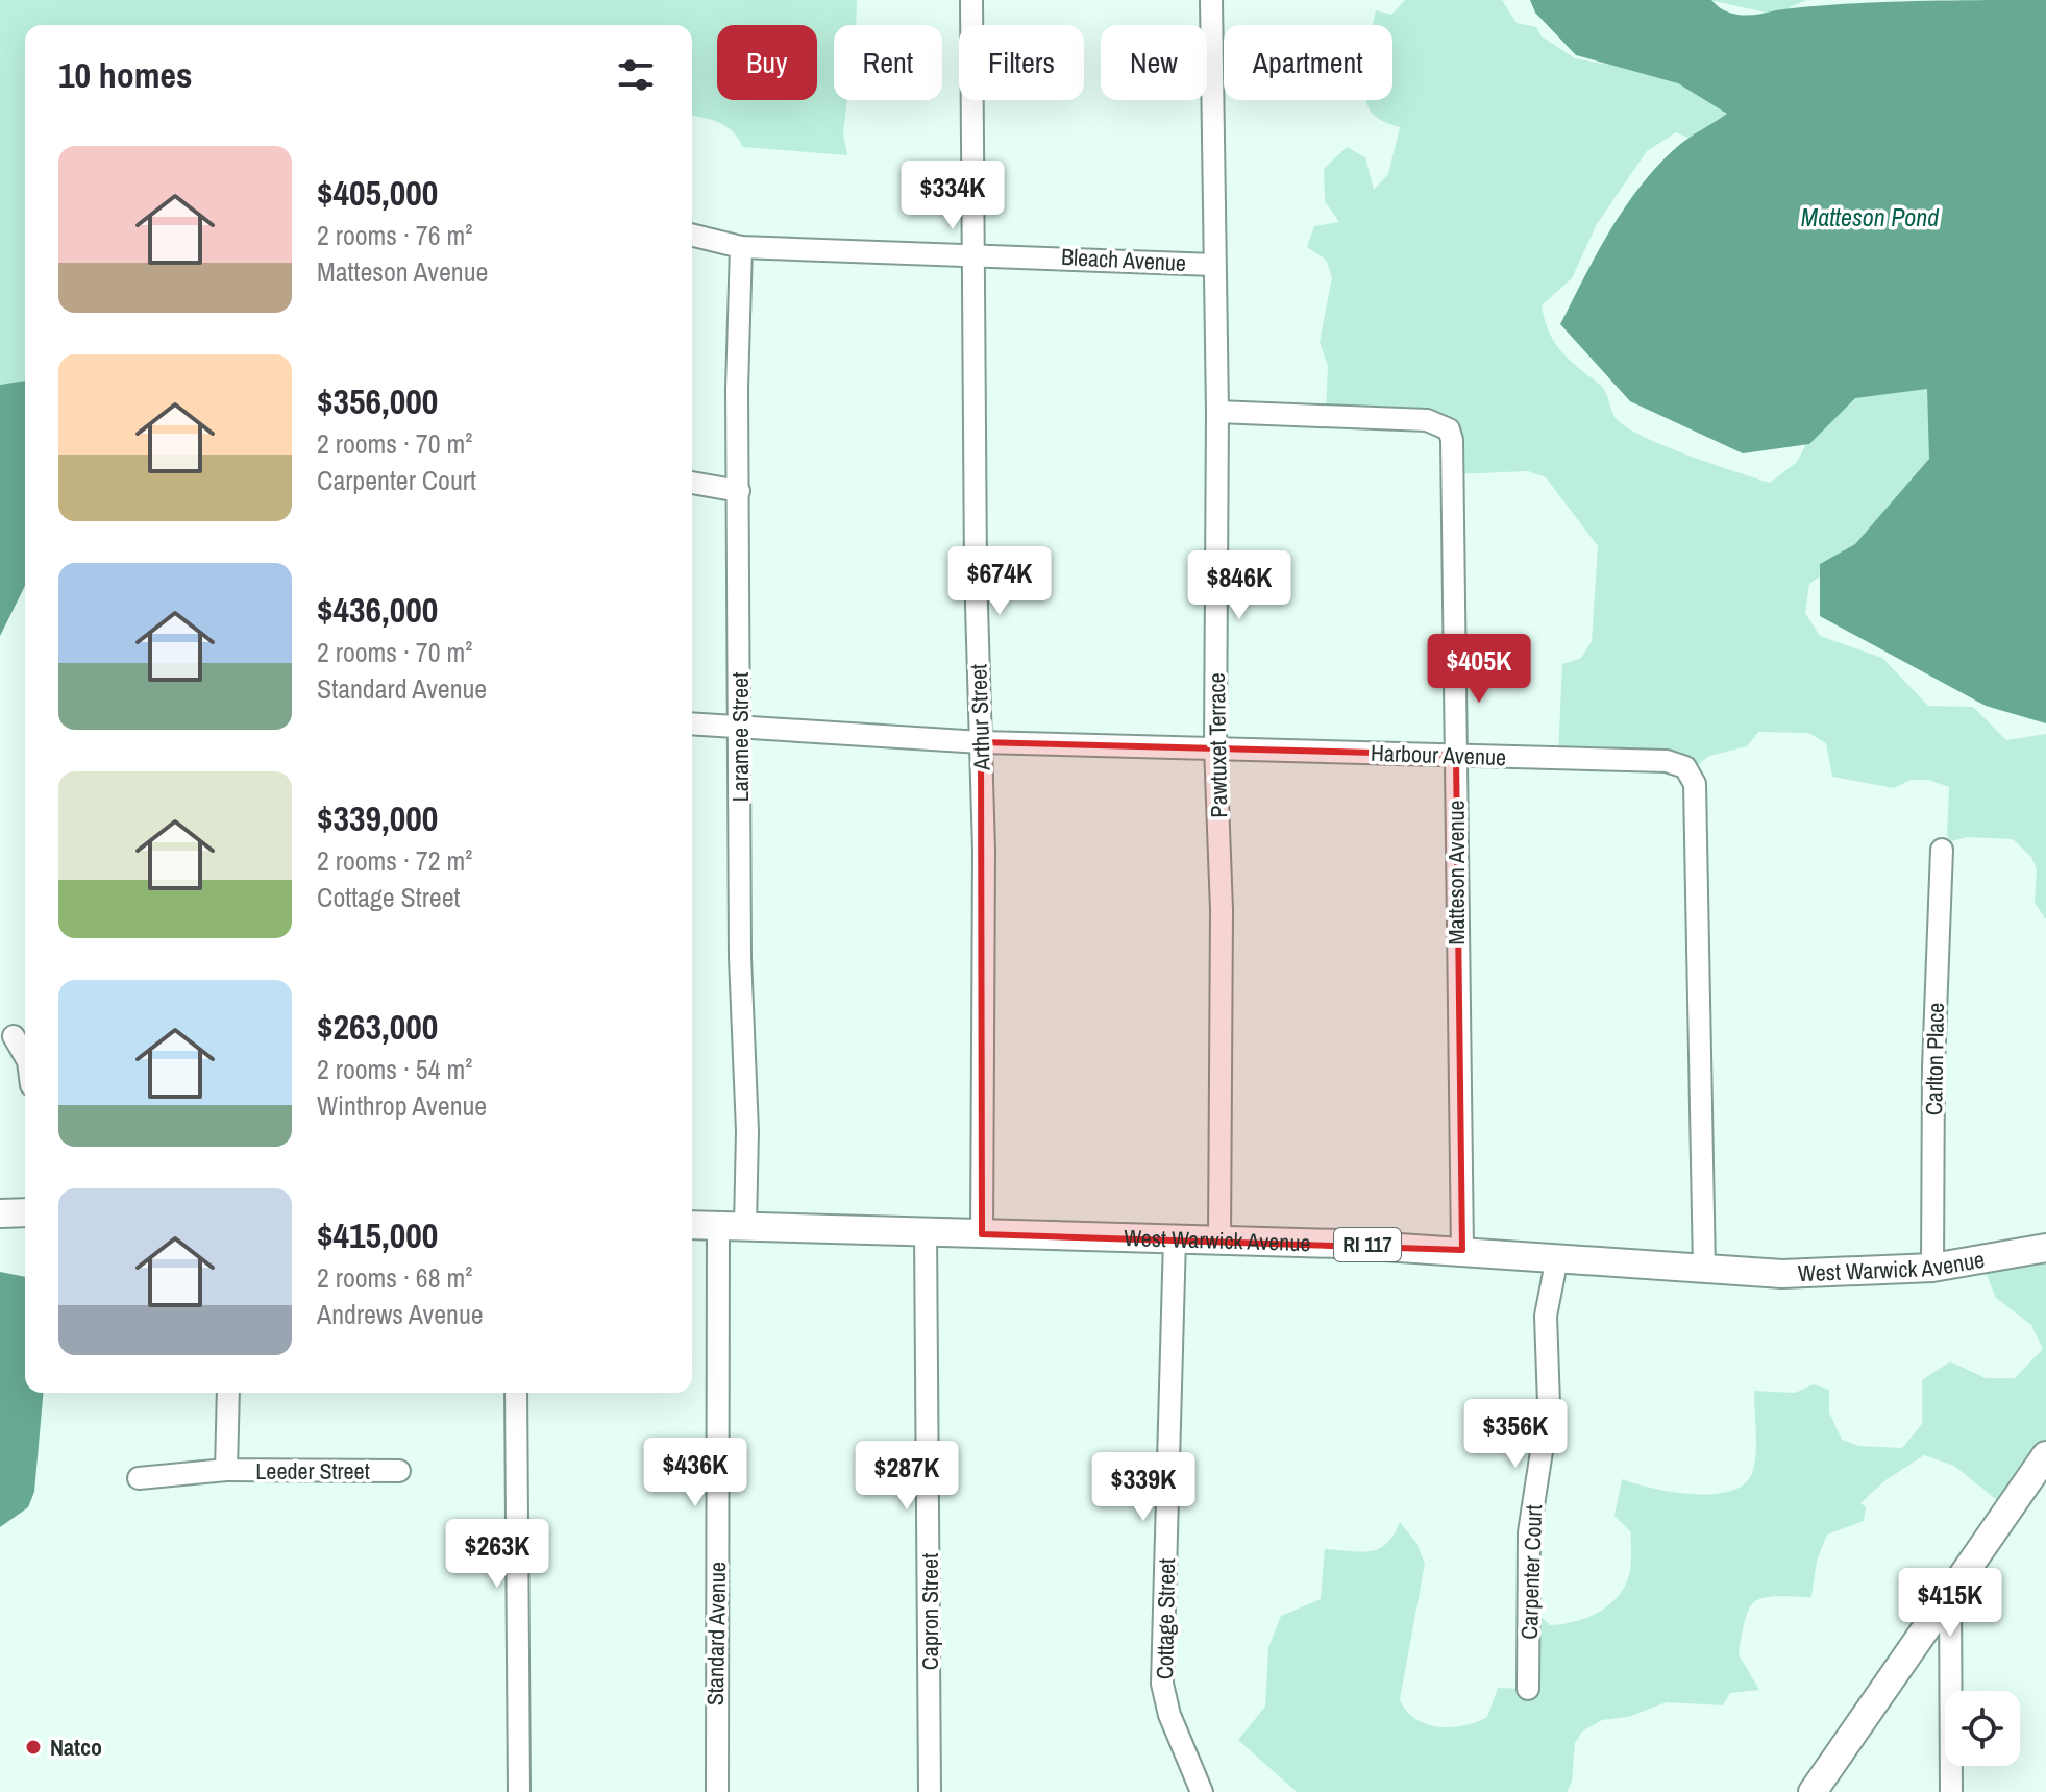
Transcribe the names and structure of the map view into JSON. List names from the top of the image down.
{
  "streets": {
    "main road": ["West Warwick Avenue", "RI 117"],
    "street": [
      "Bleach Avenue",
      "Arthur Street",
      "Laramee Street",
      "Pawtuxet Terrace",
      "Harbour Avenue",
      "Matteson Avenue",
      "Carlton Place",
      "Leeder Street",
      "Carpenter Court",
      "Capron Street",
      "Cottage Street",
      "Standard Avenue"
    ]
  },
  "crossings": [
    ["Bleach Avenue", "Arthur Street"],
    ["Bleach Avenue", "Laramee Street"],
    ["Bleach Avenue", "Pawtuxet Terrace"],
    ["Arthur Street", "Harbour Avenue"],
    ["Arthur Street", "West Warwick Avenue"],
    ["Laramee Street", "Harbour Avenue"],
    ["Laramee Street", "West Warwick Avenue"],
    ["Laramee Street", "Standard Avenue"],
    ["Pawtuxet Terrace", "Harbour Avenue"],
    ["Pawtuxet Terrace", "Matteson Avenue"],
    ["Pawtuxet Terrace", "West Warwick Avenue"],
    ["Harbour Avenue", "Matteson Avenue"],
    ["Harbour Avenue", "West Warwick Avenue"],
    ["Matteson Avenue", "West Warwick Avenue"],
    ["Carlton Place", "West Warwick Avenue"],
    ["West Warwick Avenue", "Carpenter Court"],
    ["West Warwick Avenue", "Capron Street"],
    ["West Warwick Avenue", "Cottage Street"],
    ["West Warwick Avenue", "Standard Avenue"]
  ],
  "water": ["Matteson Pond"],
  "places": ["Natco"],
  "page": {
    "chip": [
      "Buy",
      "Rent",
      "Filters",
      "New",
      "Apartment"
    ],
    "heading": "10 homes",
    "list": [
      {
        "name": "$405,000",
        "note": "2 rooms · 76 m² · Matteson Avenue"
      },
      {
        "name": "$356,000",
        "note": "2 rooms · 70 m² · Carpenter Court"
      },
      {
        "name": "$436,000",
        "note": "2 rooms · 70 m² · Standard Avenue"
      },
      {
        "name": "$339,000",
        "note": "2 rooms · 72 m² · Cottage Street"
      },
      {
        "name": "$263,000",
        "note": "2 rooms · 54 m² · Winthrop Avenue"
      },
      {
        "name": "$415,000",
        "note": "2 rooms · 68 m² · Andrews Avenue"
      }
    ],
    "price": [
      "$334K",
      "$674K",
      "$846K",
      "$405K",
      "$356K",
      "$436K",
      "$287K",
      "$339K",
      "$263K",
      "$415K"
    ]
  }
}
